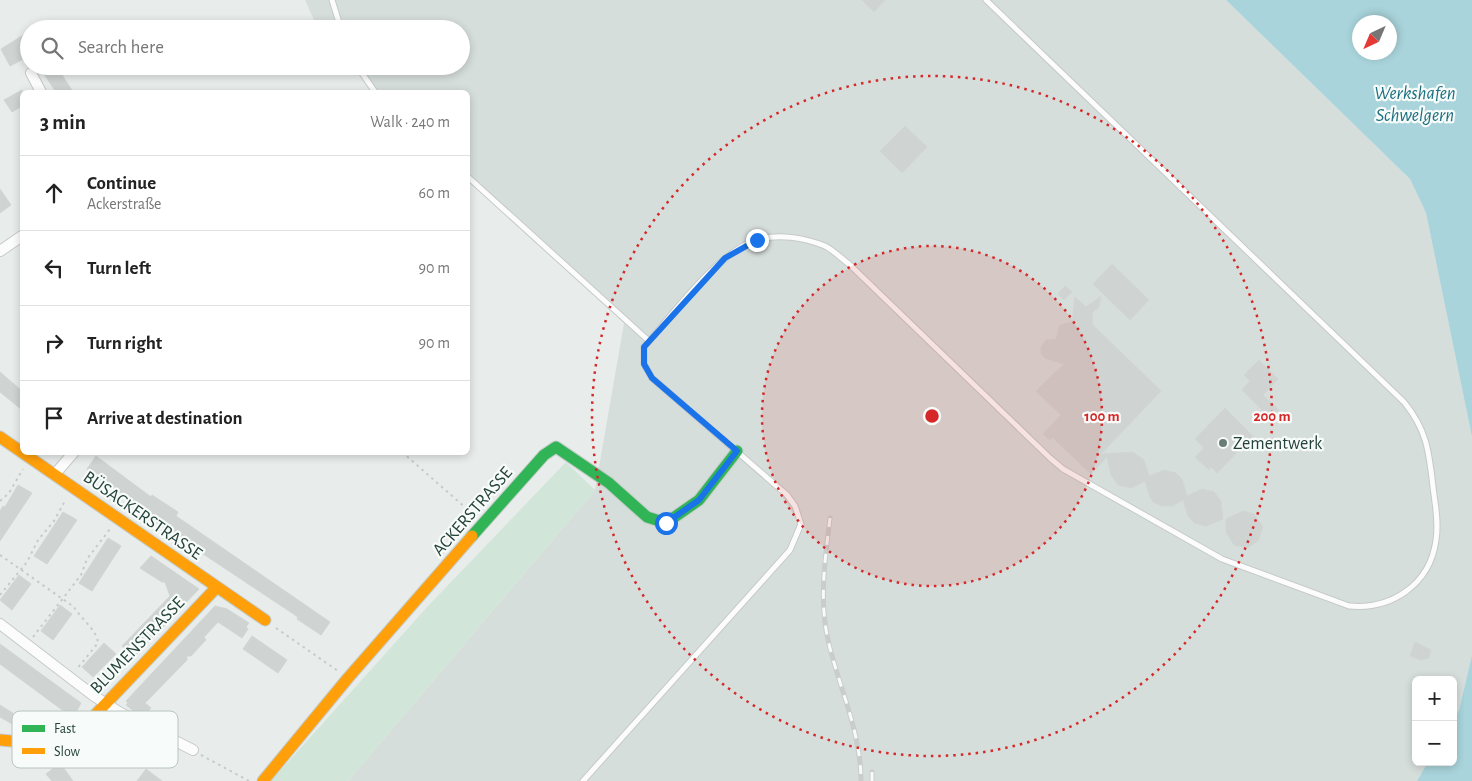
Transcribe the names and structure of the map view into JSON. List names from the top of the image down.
{
  "streets": {
    "street": ["ACKERSTRASSE", "BÜSACKERSTRASSE", "BLUMENSTRASSE"]
  },
  "crossings": [
    ["BÜSACKERSTRASSE", "BLUMENSTRASSE"]
  ],
  "water": ["Werkshafen Schwelgern"],
  "places": ["Zementwerk"],
  "legend": ["Fast", "Slow"],
  "north": "bottom left",
  "page": {
    "search": "Search here",
    "heading": ["3 min", "Walk · 240 m"],
    "list": [
      ["Continue", "Ackerstraße", "60 m"],
      ["Turn left", "90 m"],
      ["Turn right", "90 m"],
      "Arrive at destination"
    ],
    "map_buttons": ["+", "−"]
  },
  "rings": ["100 m", "200 m"]
}
